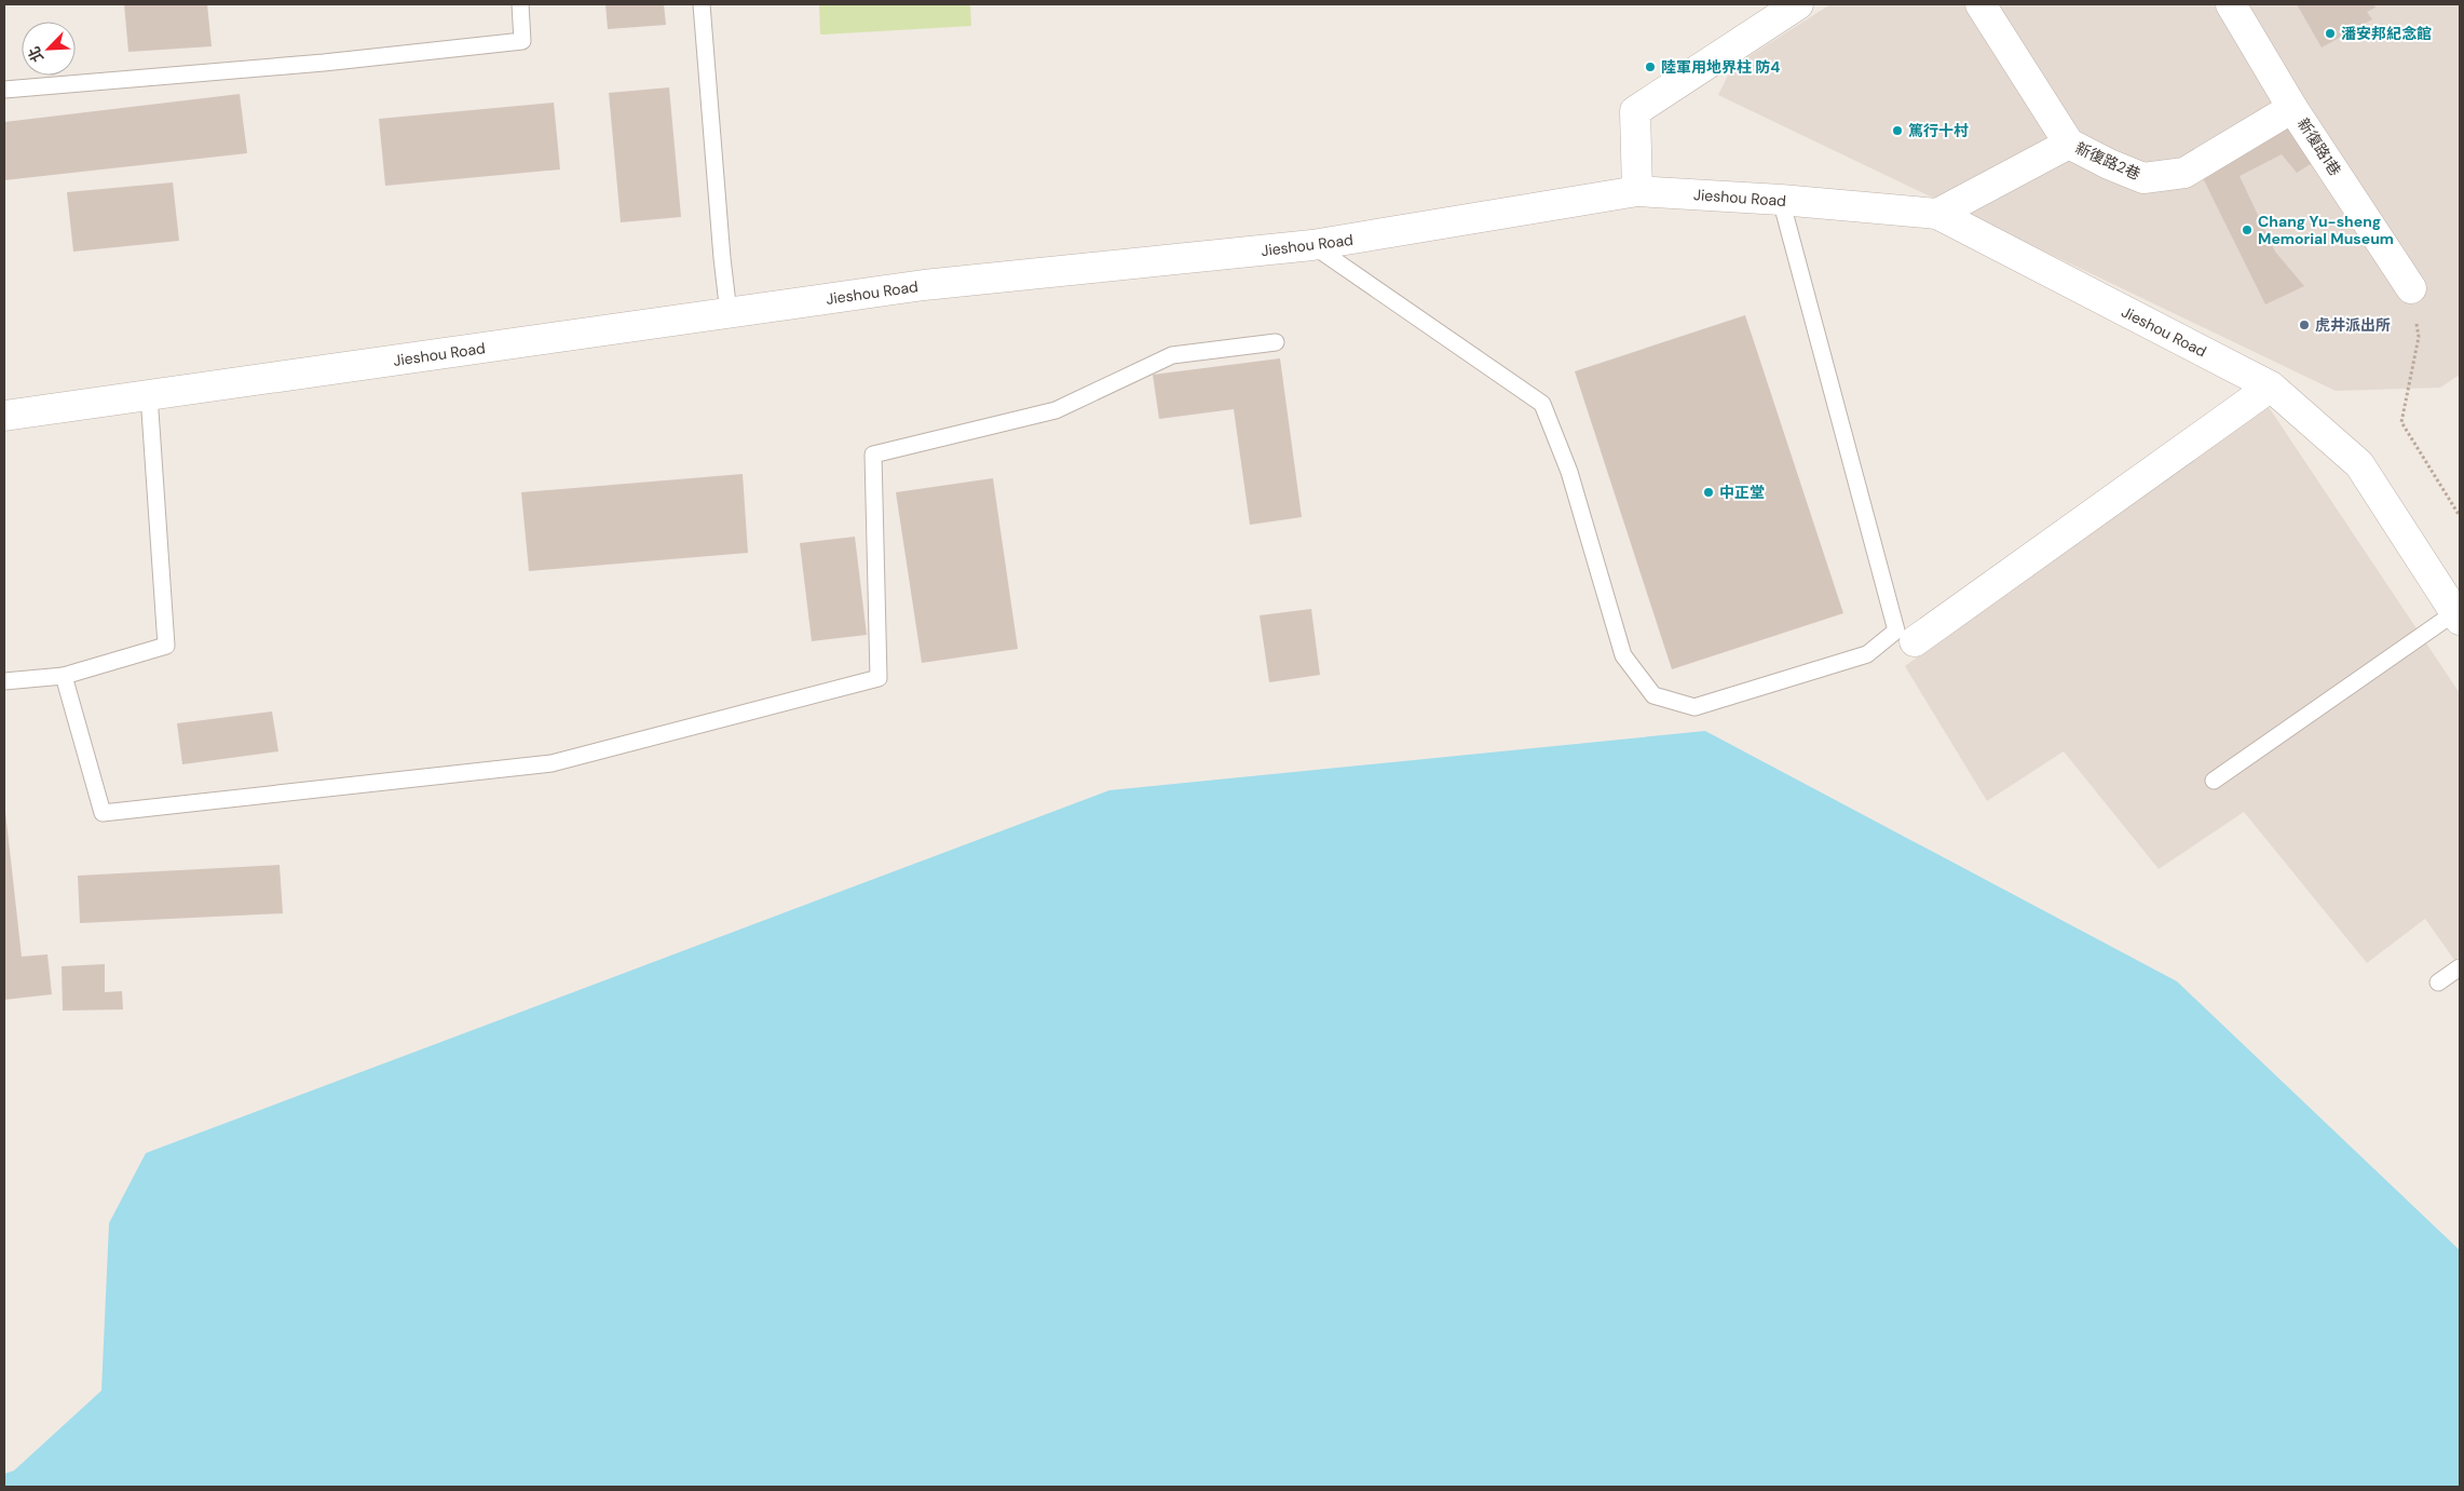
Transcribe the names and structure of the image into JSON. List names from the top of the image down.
{
  "streets": {
    "street": ["新復路1巷", "新復路2巷", "Jieshou Road"]
  },
  "crossings": [
    ["新復路1巷", "新復路2巷"]
  ],
  "places": [
    "潘安邦紀念館",
    "陸軍用地界柱 防4",
    "篤行十村",
    "Chang Yu-sheng Memorial Museum",
    "虎井派出所",
    "中正堂"
  ],
  "north": "bottom left"
}
